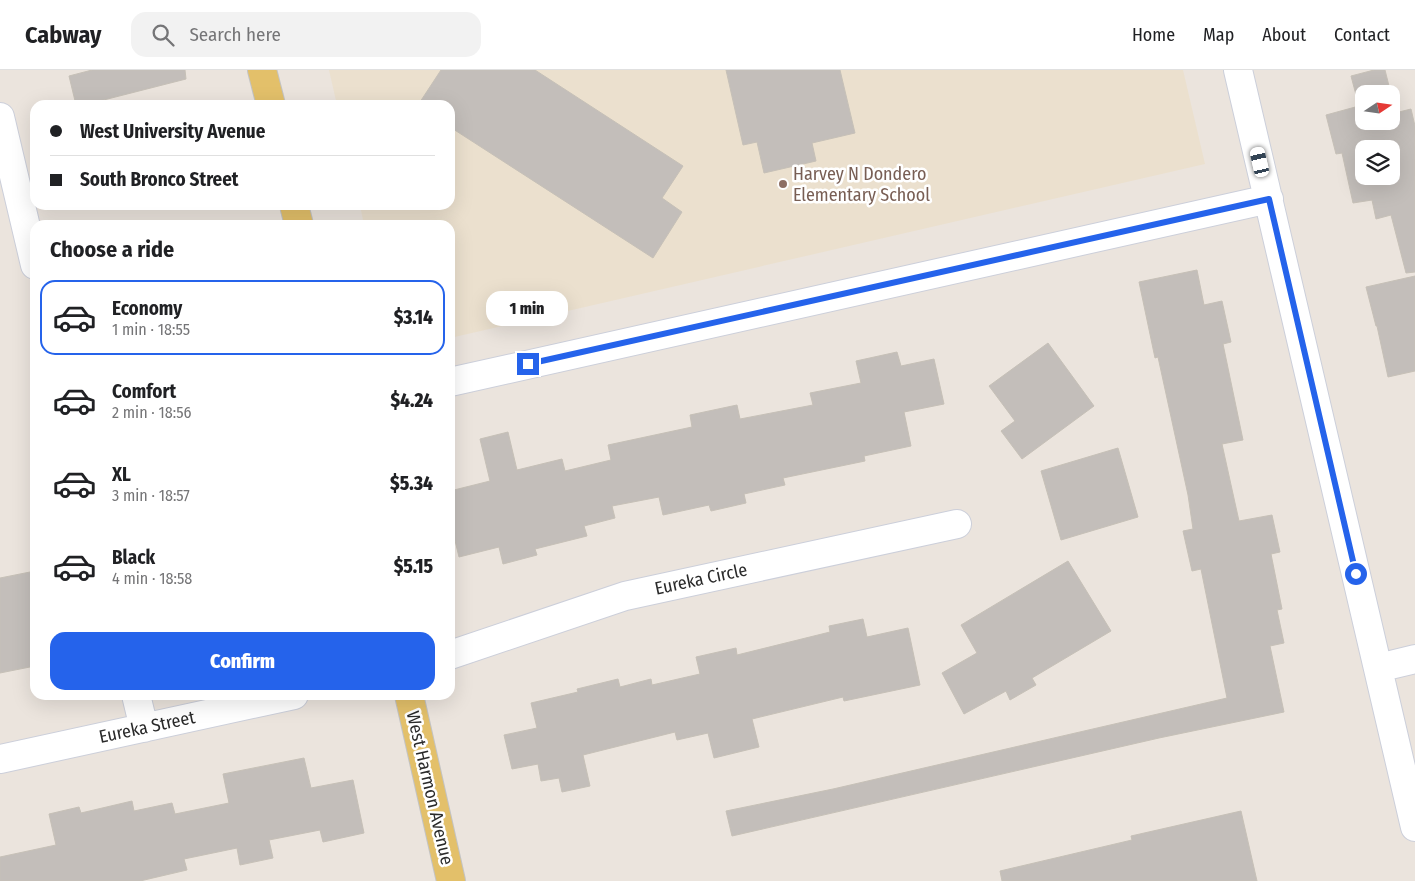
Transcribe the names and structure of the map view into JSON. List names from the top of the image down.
{
  "streets": {
    "main road": ["West Harmon Avenue"],
    "street": ["Eureka Circle", "Eureka Street"]
  },
  "places": ["Harvey N Dondero Elementary School"],
  "north": "right",
  "page": {
    "header": "Cabway",
    "search": "Search here",
    "nav": [
      "Home",
      "Map",
      "About",
      "Contact"
    ],
    "banner": ["West University Avenue", "South Bronco Street"],
    "heading": "Choose a ride",
    "list": [
      {
        "name": "Economy",
        "note": "1 min · 18:55",
        "value": "$3.14"
      },
      {
        "name": "Comfort",
        "note": "2 min · 18:56",
        "value": "$4.24"
      },
      {
        "name": "XL",
        "note": "3 min · 18:57",
        "value": "$5.34"
      },
      {
        "name": "Black",
        "note": "4 min · 18:58",
        "value": "$5.15"
      }
    ],
    "bubble": "1 min",
    "buttons": "Confirm"
  }
}
